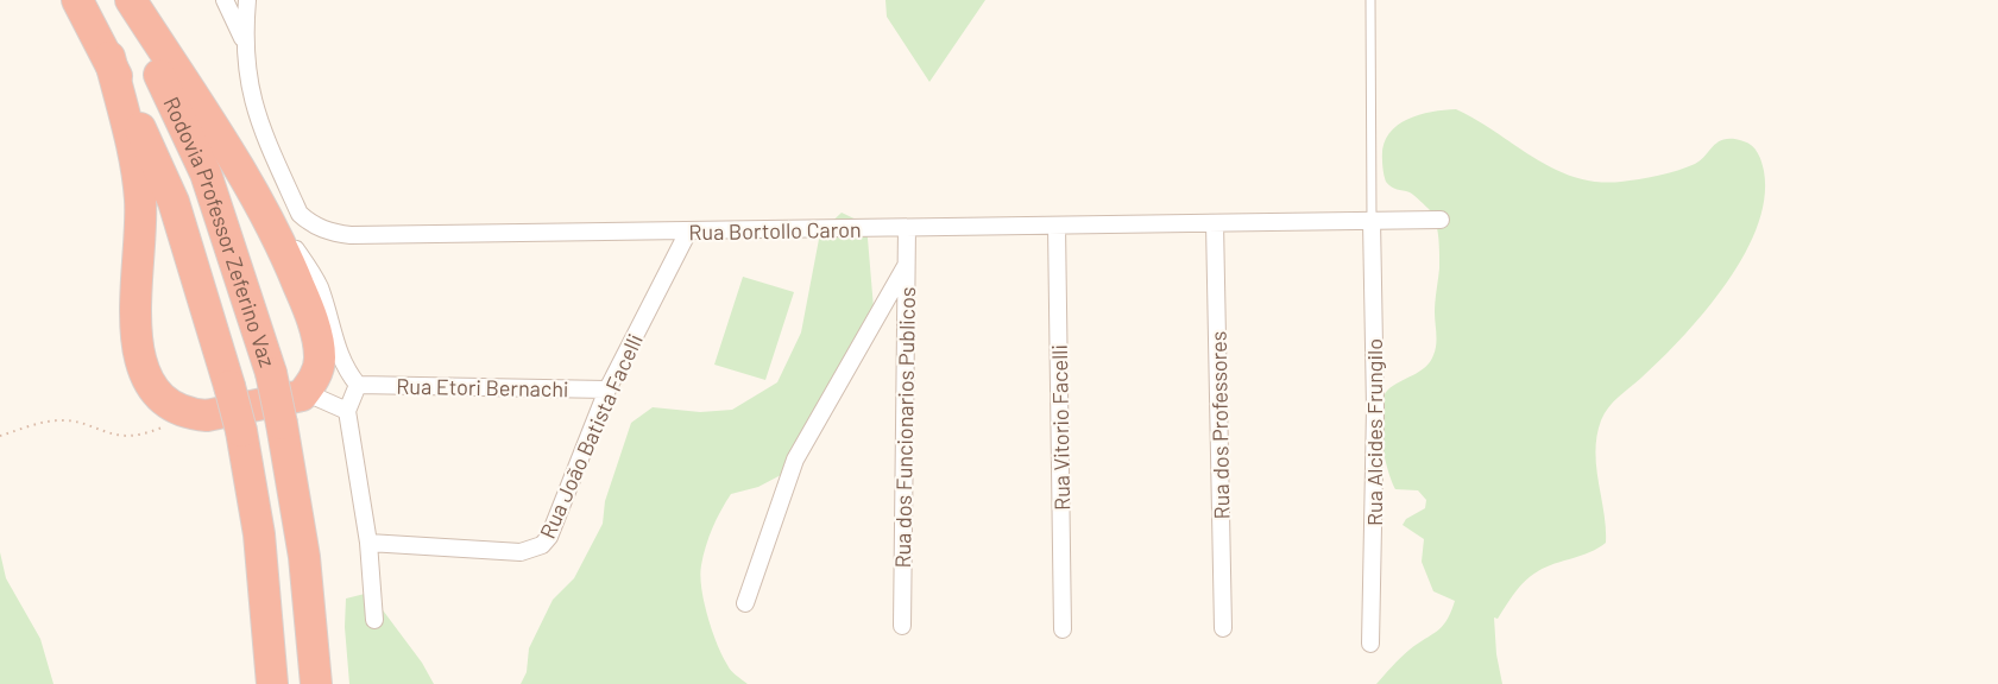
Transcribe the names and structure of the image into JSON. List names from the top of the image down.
{
  "streets": {
    "highway": ["Rodovia Professor Zeferino Vaz"],
    "street": [
      "Rua Bortollo Caron",
      "Rua Etori Bernachi",
      "Rua dos Professores",
      "Rua dos Funcionarios Publicos",
      "Rua Vitorio Facelli",
      "Rua Alcides Frungilo",
      "Rua João Batista Facelli"
    ]
  },
  "crossings": [
    ["Rua Bortollo Caron", "Rua dos Professores"],
    ["Rua Bortollo Caron", "Rua dos Funcionarios Publicos"],
    ["Rua Bortollo Caron", "Rua Vitorio Facelli"],
    ["Rua Bortollo Caron", "Rua Alcides Frungilo"],
    ["Rua Bortollo Caron", "Rua João Batista Facelli"],
    ["Rua Etori Bernachi", "Rua João Batista Facelli"]
  ]
}
